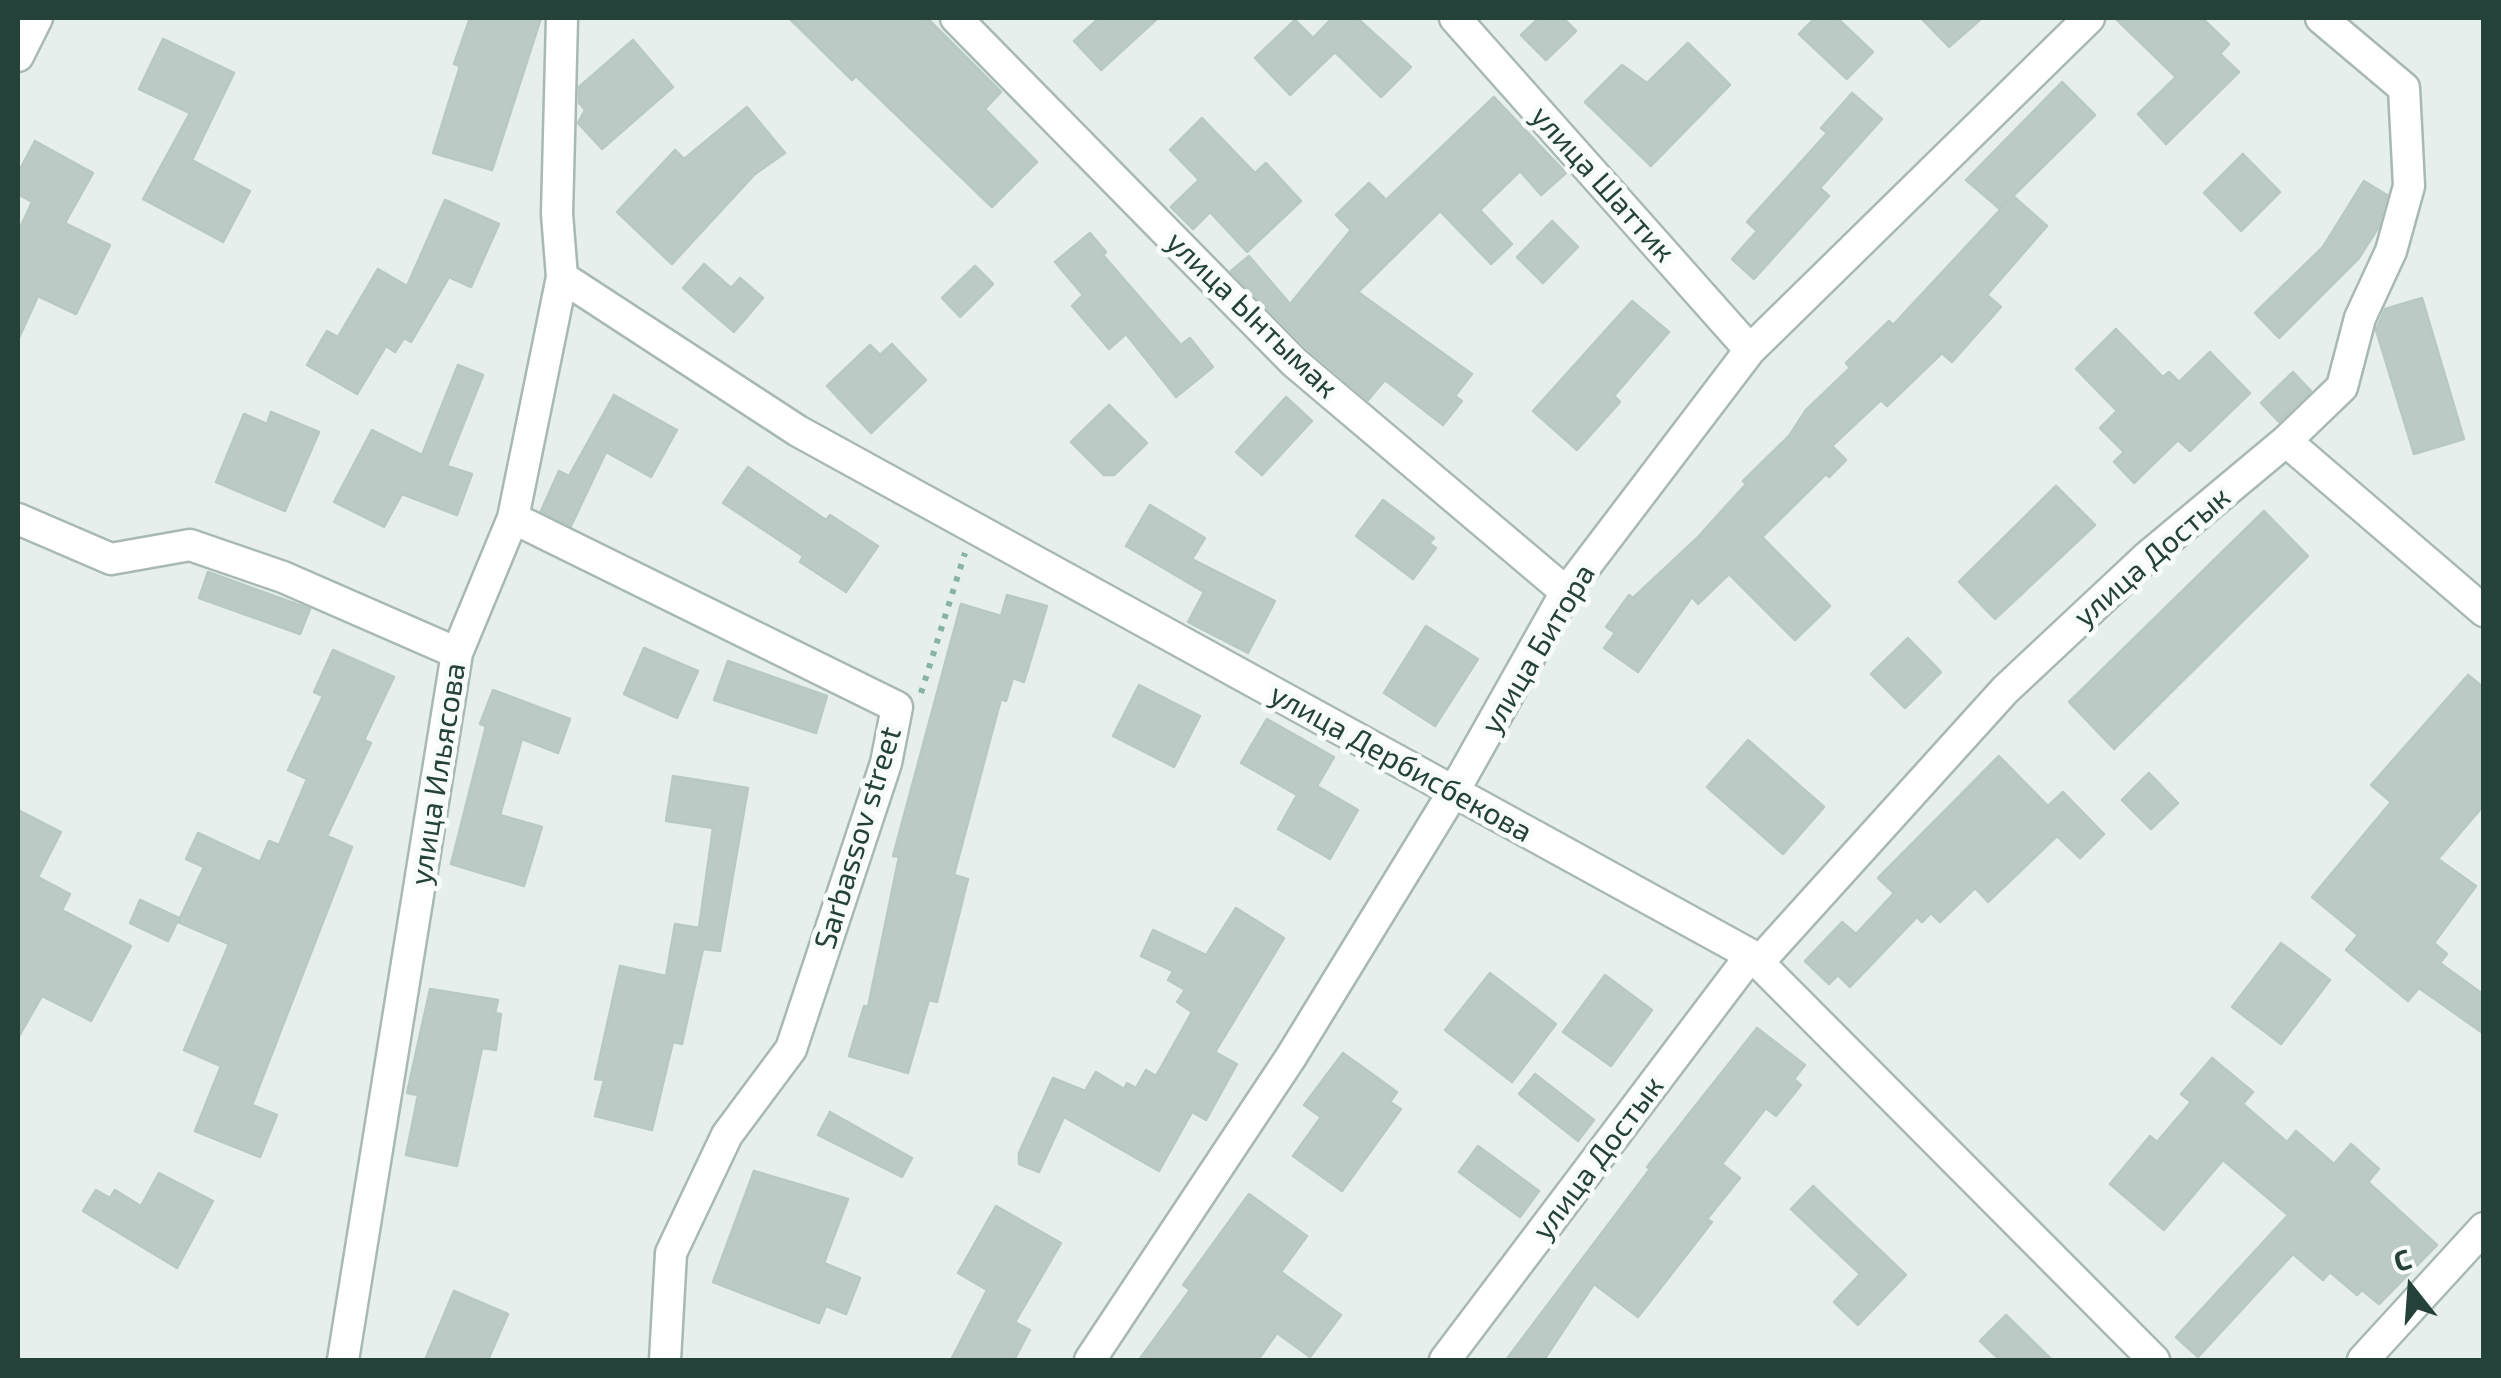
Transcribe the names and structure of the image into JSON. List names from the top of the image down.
{
  "streets": {
    "street": [
      "улица Шаттик",
      "улица Ынтымак",
      "улица Достык",
      "улица Битора",
      "улица Дербисбекова",
      "улица Ильясова",
      "Sarbassov street"
    ]
  },
  "crossings": [
    ["улица Шаттик", "улица Битора"],
    ["улица Ынтымак", "улица Битора"],
    ["улица Достык", "улица Дербисбекова"],
    ["улица Битора", "улица Дербисбекова"],
    ["улица Дербисбекова", "улица Ильясова"],
    ["улица Ильясова", "Sarbassov street"]
  ],
  "north": "top"
}
